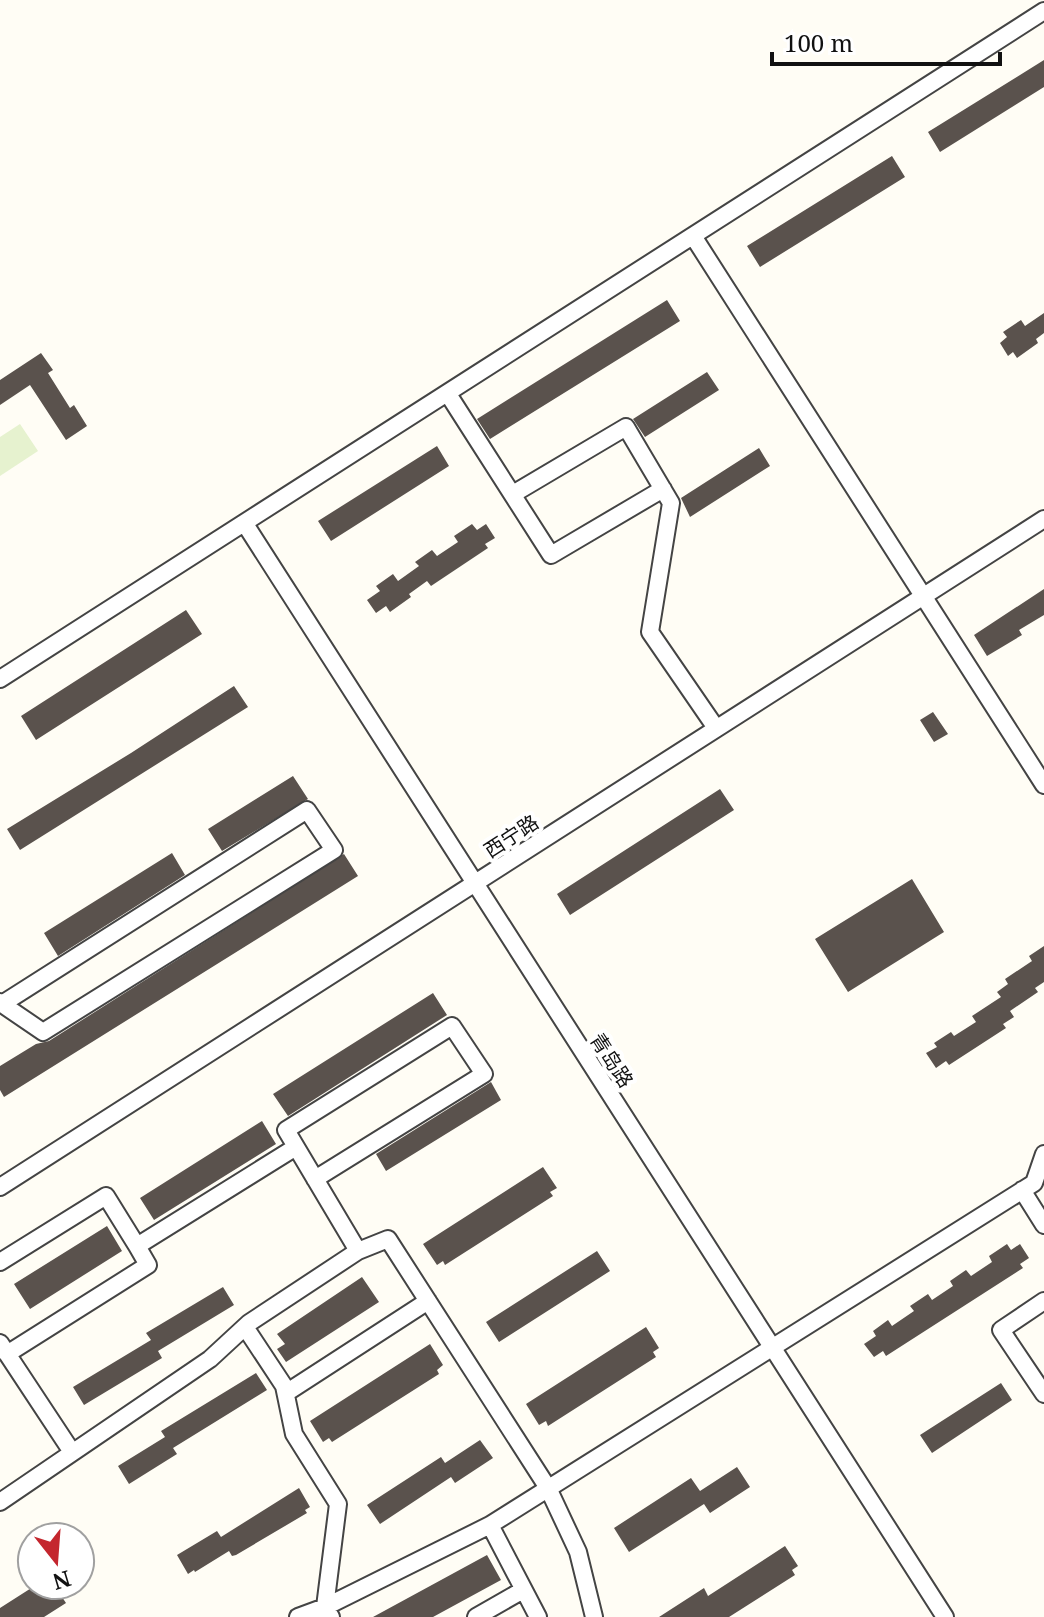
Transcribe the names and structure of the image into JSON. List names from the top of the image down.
{
  "streets": {
    "street": ["西宁路", "青岛路"]
  },
  "crossings": [
    ["西宁路", "青岛路"]
  ],
  "scale_bar": "100 m",
  "north": "bottom"
}
